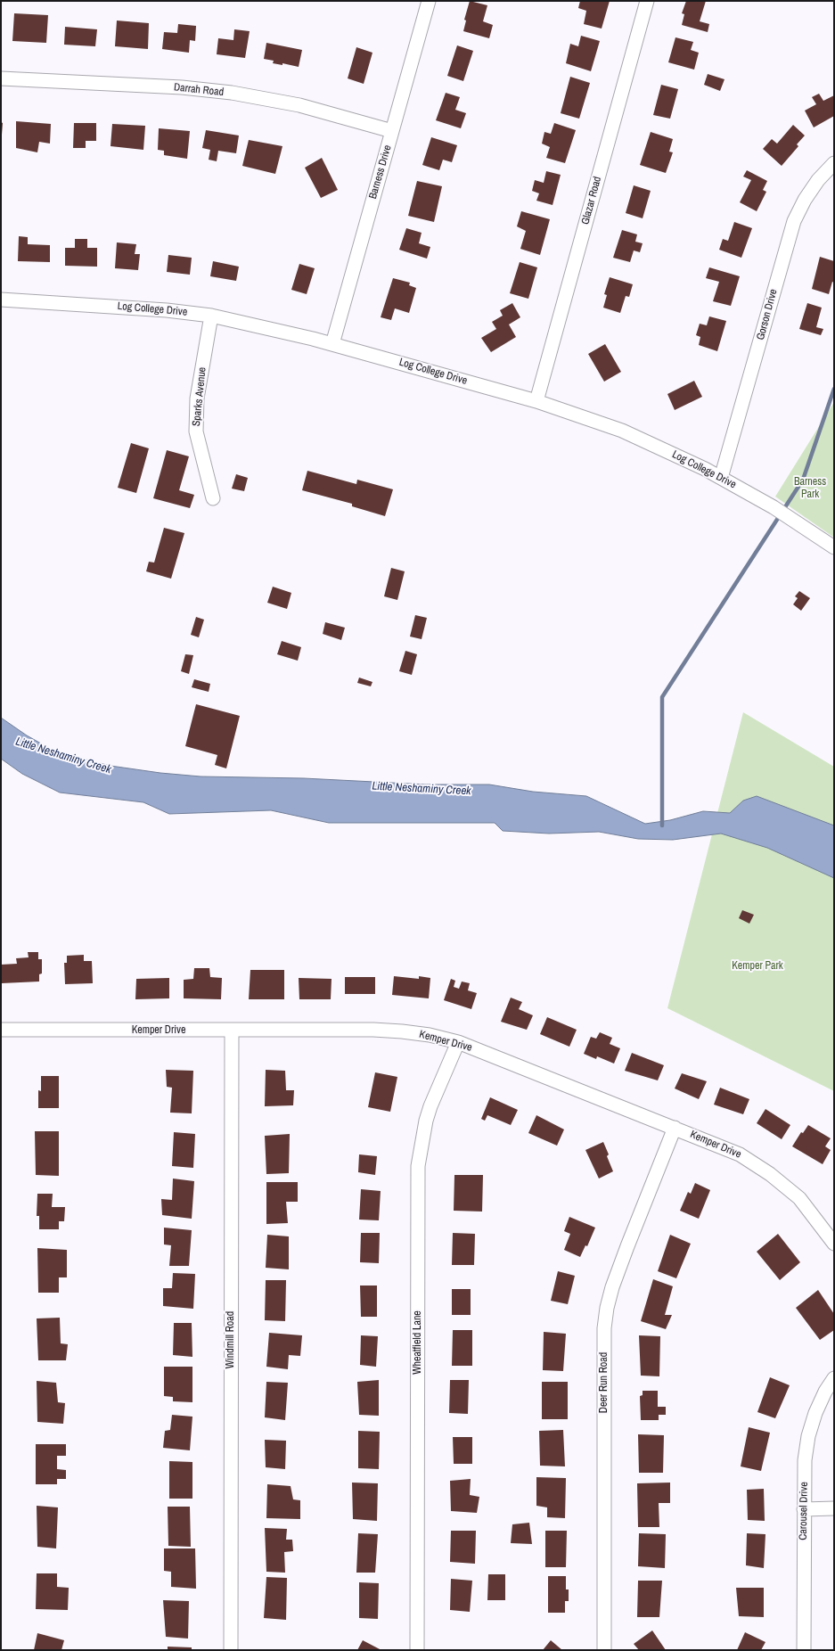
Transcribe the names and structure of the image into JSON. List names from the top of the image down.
{
  "streets": {
    "street": [
      "Darrah Road",
      "Barness Drive",
      "Glazar Road",
      "Log College Drive",
      "Gorson Drive",
      "Sparks Avenue",
      "Kemper Drive",
      "Windmill Road",
      "Wheatfield Lane",
      "Deer Run Road",
      "Carousel Drive"
    ]
  },
  "crossings": [
    ["Darrah Road", "Barness Drive"],
    ["Barness Drive", "Log College Drive"],
    ["Glazar Road", "Log College Drive"],
    ["Log College Drive", "Gorson Drive"],
    ["Log College Drive", "Sparks Avenue"],
    ["Kemper Drive", "Windmill Road"],
    ["Kemper Drive", "Wheatfield Lane"],
    ["Kemper Drive", "Deer Run Road"]
  ],
  "water": ["Little Neshaminy Creek"],
  "parks": ["Barness Park", "Kemper Park"]
}
